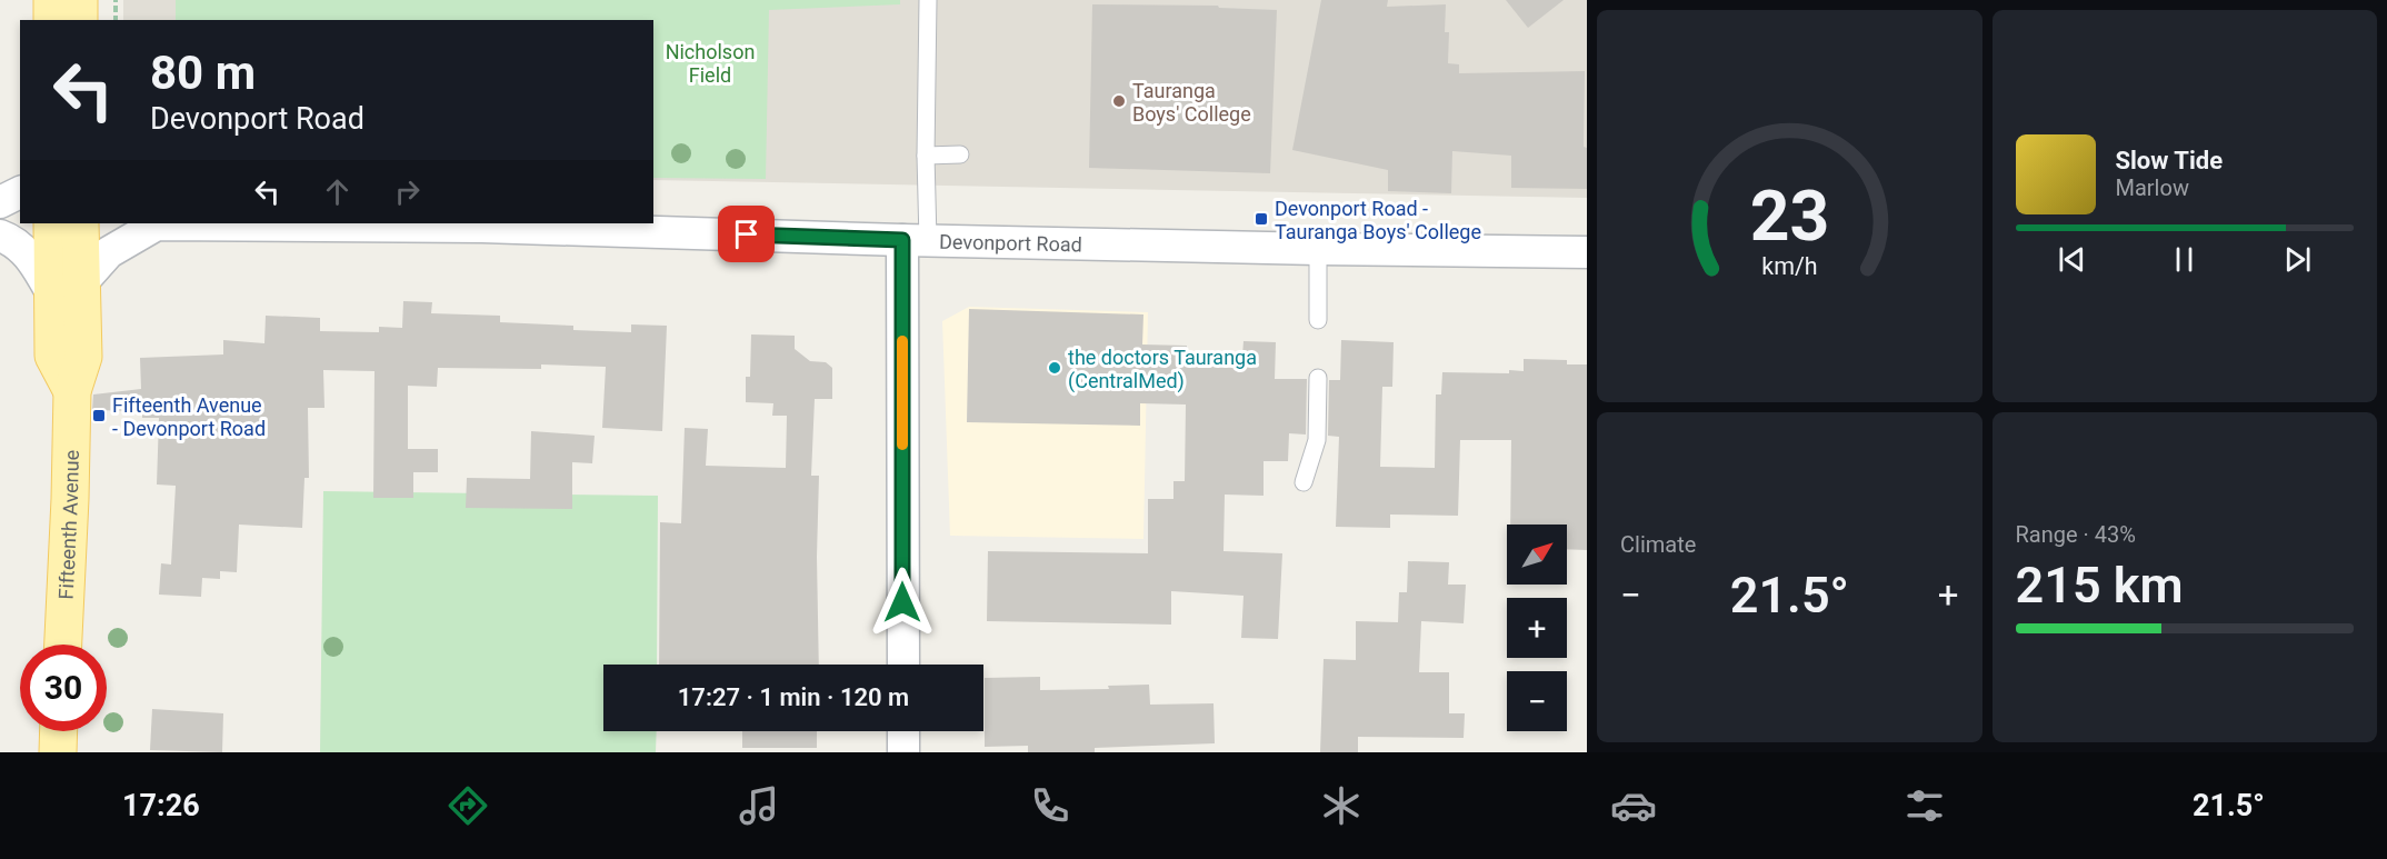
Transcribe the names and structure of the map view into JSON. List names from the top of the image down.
{
  "streets": {
    "main road": ["Fifteenth Avenue"],
    "street": ["Devonport Road"]
  },
  "crossings": [
    ["Devonport Road", "Fifteenth Avenue"]
  ],
  "parks": ["Nicholson Field"],
  "places": {
    "other": ["Tauranga Boys' College", "the doctors Tauranga (CentralMed)"],
    "transit": ["Devonport Road - Tauranga Boys' College", "Fifteenth Avenue - Devonport Road"]
  },
  "north": "top right",
  "page": {
    "turn": ["80 m", "Devonport Road"],
    "song": ["Slow Tide", "Marlow"],
    "tile": [
      "Climate",
      ["Range · 43%", "215 km"]
    ],
    "map_buttons": ["+", "−"],
    "heat": ["−", "21.5°", "+"],
    "limit": "30",
    "trip": "17:27 · 1 min · 120 m",
    "tabs": ["17:26", "21.5°"],
    "gauge": ["23", "km/h"]
  }
}
